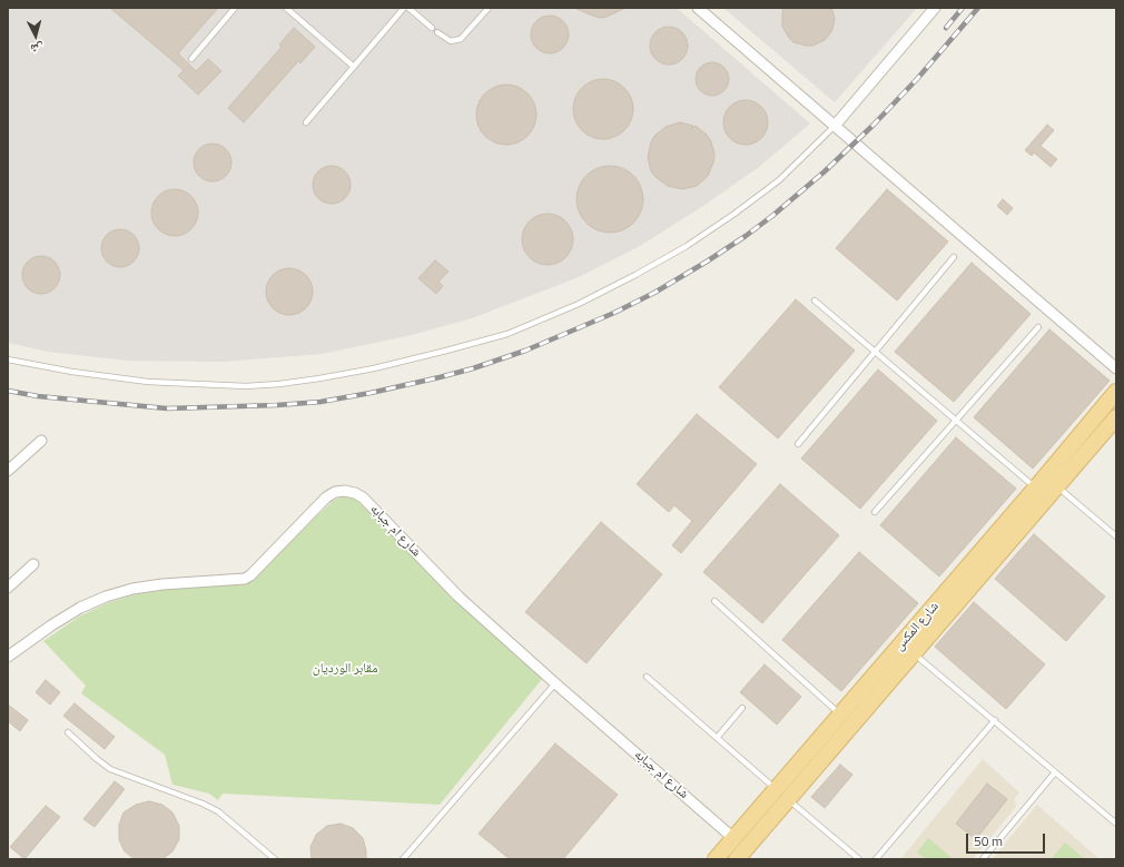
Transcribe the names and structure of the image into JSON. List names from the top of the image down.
{
  "streets": {
    "main road": ["شارع المكس"],
    "street": ["شارع ام جبابه"]
  },
  "crossings": [
    ["شارع ام جبابه", "شارع المكس"]
  ],
  "parks": ["مقابر الورديان"],
  "scale_bar": "50 m",
  "north": "bottom"
}
